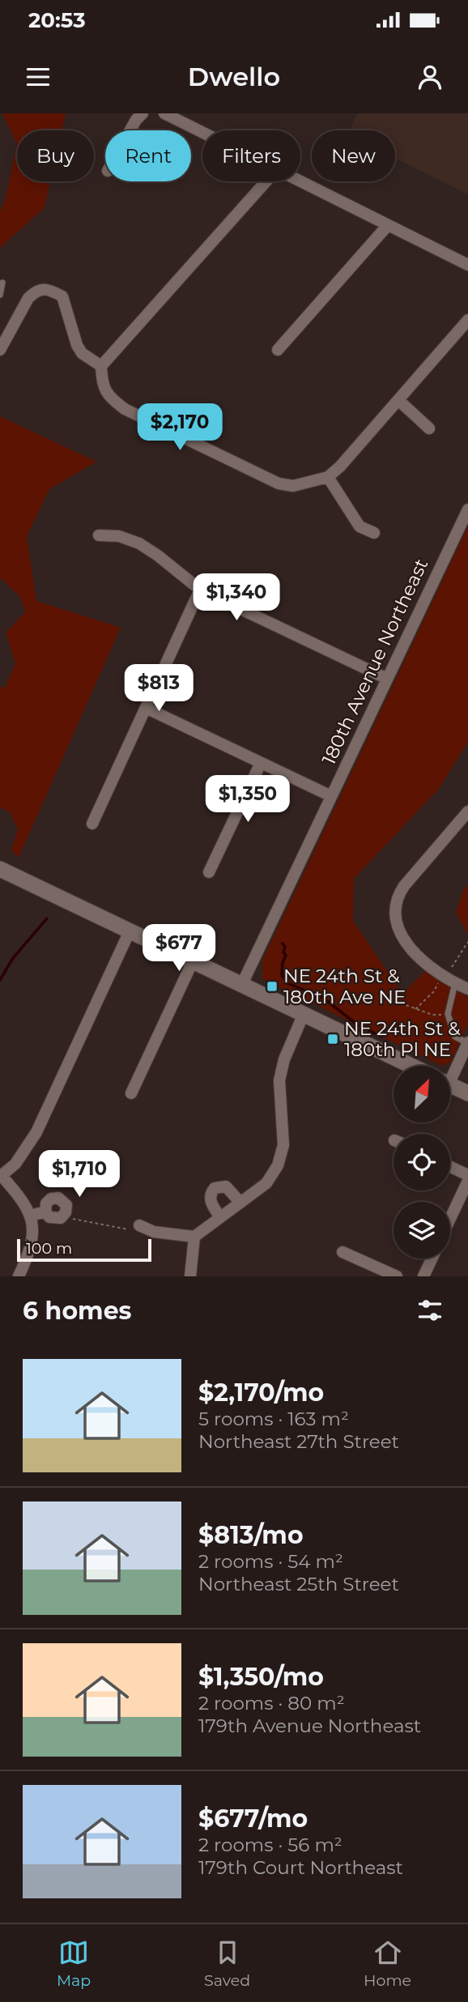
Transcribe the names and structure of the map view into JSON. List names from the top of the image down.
{
  "streets": {
    "street": ["180th Avenue Northeast"]
  },
  "places": {
    "transit": ["NE 24th St & 180th Ave NE", "NE 24th St & 180th Pl NE"]
  },
  "scale_bar": "100 m",
  "north": "top right",
  "page": {
    "status": "20:53",
    "header": "Dwello",
    "chip": [
      "Buy",
      "Rent",
      "Filters",
      "New"
    ],
    "price": [
      "$2,170",
      "$1,340",
      "$813",
      "$1,350",
      "$677",
      "$1,710"
    ],
    "scale": "100 m",
    "heading": "6 homes",
    "list": [
      {
        "name": "$2,170/mo",
        "note": "5 rooms · 163 m² · Northeast 27th Street"
      },
      {
        "name": "$813/mo",
        "note": "2 rooms · 54 m² · Northeast 25th Street"
      },
      {
        "name": "$1,350/mo",
        "note": "2 rooms · 80 m² · 179th Avenue Northeast"
      },
      {
        "name": "$677/mo",
        "note": "2 rooms · 56 m² · 179th Court Northeast"
      }
    ],
    "tabs": ["Map", "Saved", "Home"]
  }
}
